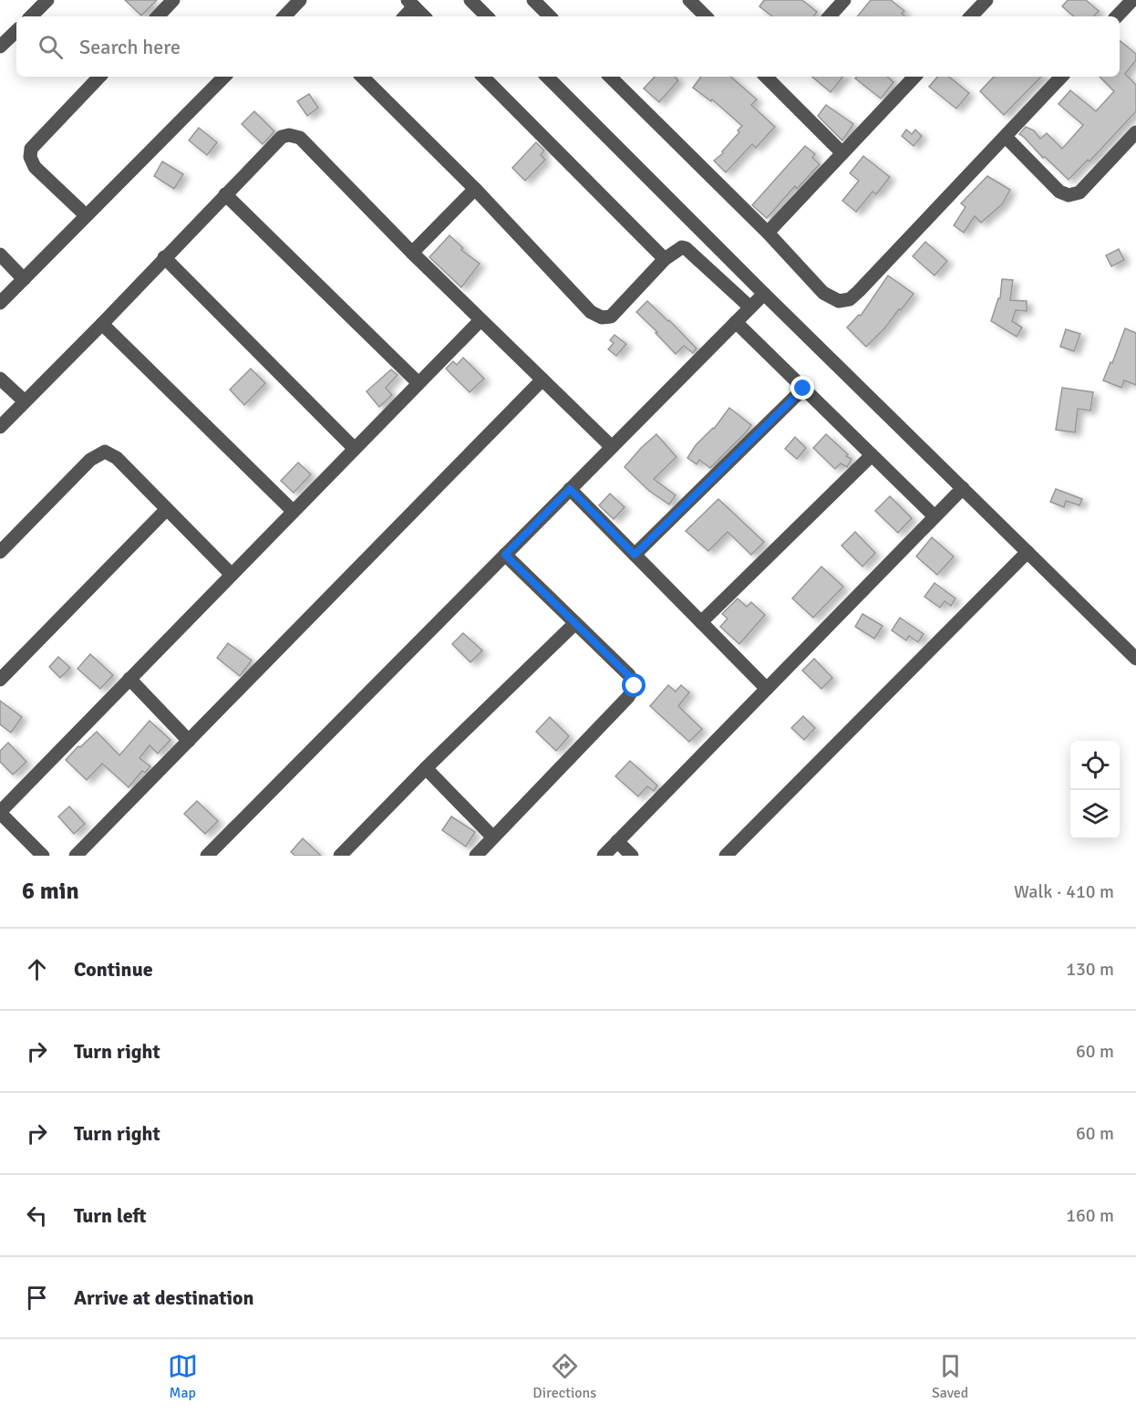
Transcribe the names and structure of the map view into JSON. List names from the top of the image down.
{
  "page": {
    "search": "Search here",
    "heading": ["6 min", "Walk · 410 m"],
    "list": [
      ["Continue", "130 m"],
      ["Turn right", "60 m"],
      ["Turn right", "60 m"],
      ["Turn left", "160 m"],
      "Arrive at destination"
    ],
    "nav": ["Map", "Directions", "Saved"]
  }
}
